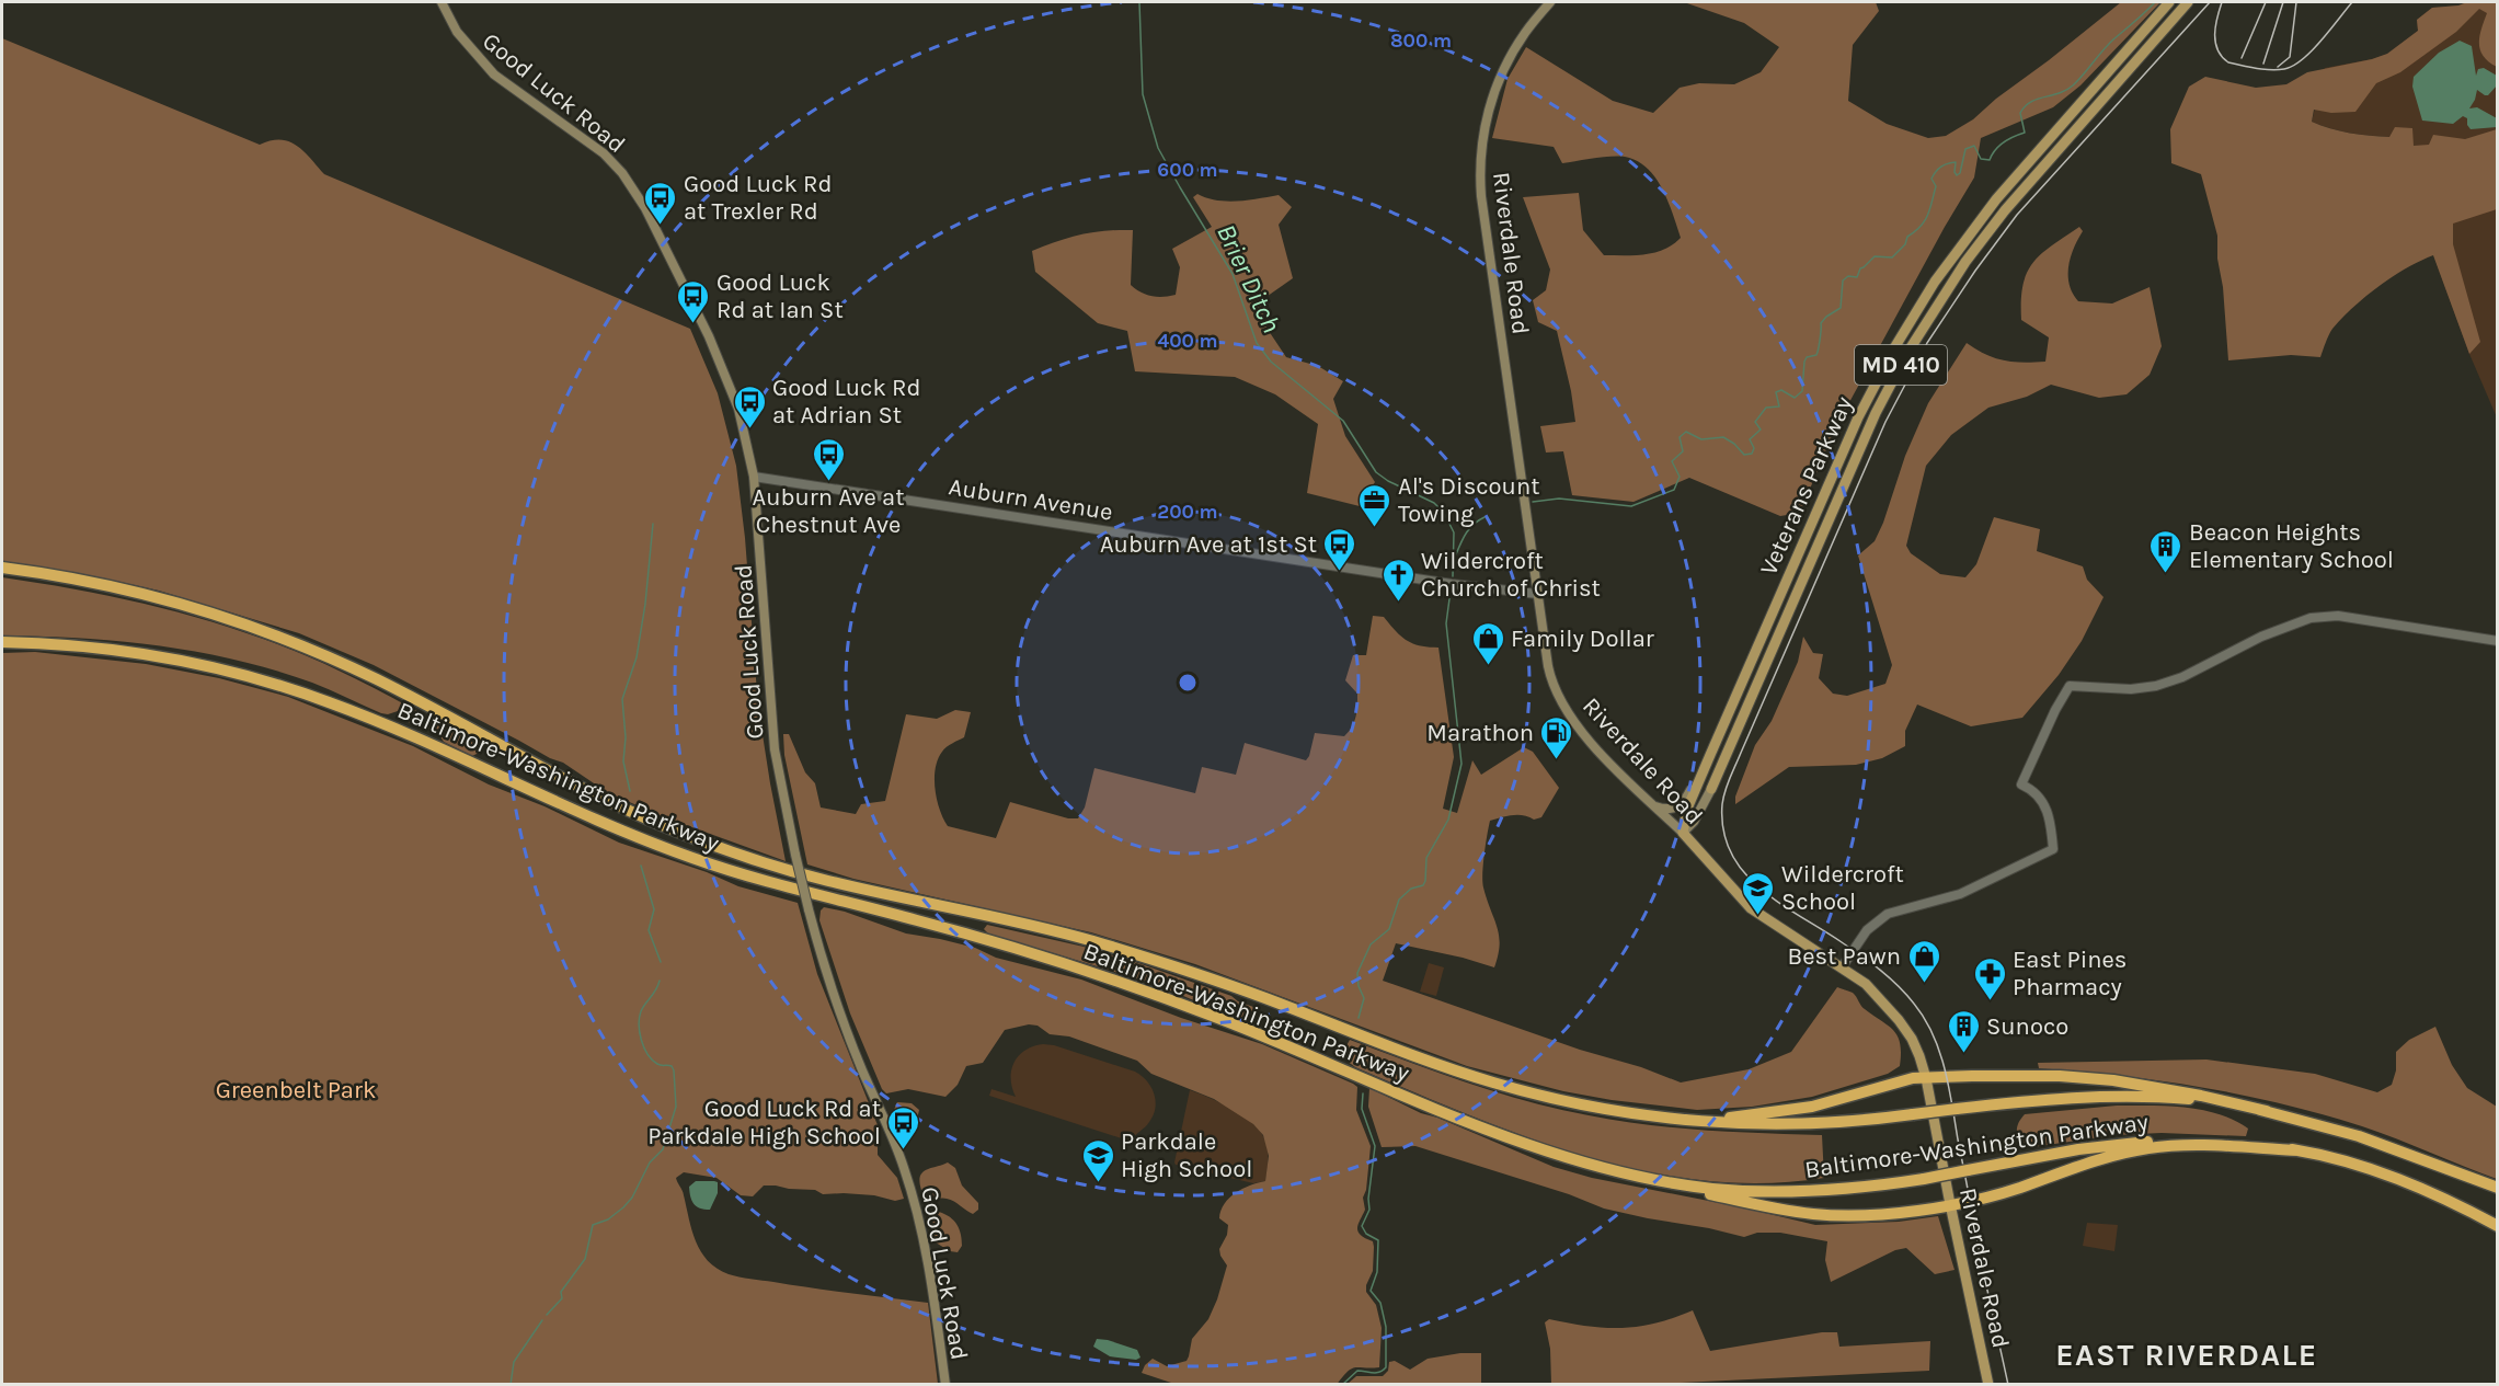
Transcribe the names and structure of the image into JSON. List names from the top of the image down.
{
  "streets": {
    "highway": ["Baltimore-Washington Parkway"],
    "main road": [
      "Good Luck Road",
      "Riverdale Road",
      "MD 410",
      "Veterans Parkway"
    ],
    "street": ["Auburn Avenue"]
  },
  "crossings": [
    ["Good Luck Road", "Auburn Avenue"],
    ["Riverdale Road", "Veterans Parkway"],
    ["Riverdale Road", "Auburn Avenue"]
  ],
  "districts": ["EAST RIVERDALE"],
  "water": ["Brier Ditch"],
  "parks": ["Greenbelt Park"],
  "places": {
    "bus stop": [
      "Good Luck Rd at Trexler Rd",
      "Good Luck Rd at Ian St",
      "Good Luck Rd at Adrian St",
      "Auburn Ave at Chestnut Ave",
      "Auburn Ave at 1st St",
      "Good Luck Rd at Parkdale High School"
    ],
    "office": ["Al's Discount Towing"],
    "building": ["Beacon Heights Elementary School", "Sunoco"],
    "church": ["Wildercroft Church of Christ"],
    "shop": ["Family Dollar", "Best Pawn"],
    "fuel station": ["Marathon"],
    "school or university": ["Wildercroft School", "Parkdale High School"],
    "pharmacy": ["East Pines Pharmacy"]
  },
  "rings": [
    "800 m",
    "600 m",
    "400 m",
    "200 m"
  ]
}
